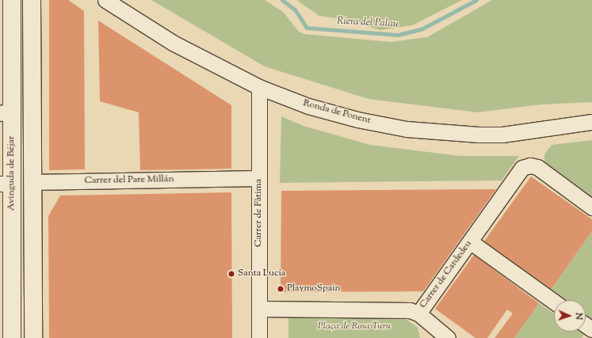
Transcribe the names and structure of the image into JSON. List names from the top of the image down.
{
  "streets": {
    "main road": ["Avinguda de Béjar", "Carrer del Pare Millán"],
    "street": ["Ronda de Ponent", "Carrer de Fàtima", "Carrer de Cardedeu"]
  },
  "crossings": [
    ["Ronda de Ponent", "Carrer de Fàtima"],
    ["Avinguda de Béjar", "Carrer del Pare Millán"],
    ["Carrer del Pare Millán", "Carrer de Fàtima"],
    ["Carrer de Fàtima", "Carrer de Cardedeu"]
  ],
  "water": ["Riera del Palau"],
  "parks": ["Plaça de Rosa Turu"],
  "places": ["Santa Lucía", "PlaymoSpain"],
  "north": "right"
}
